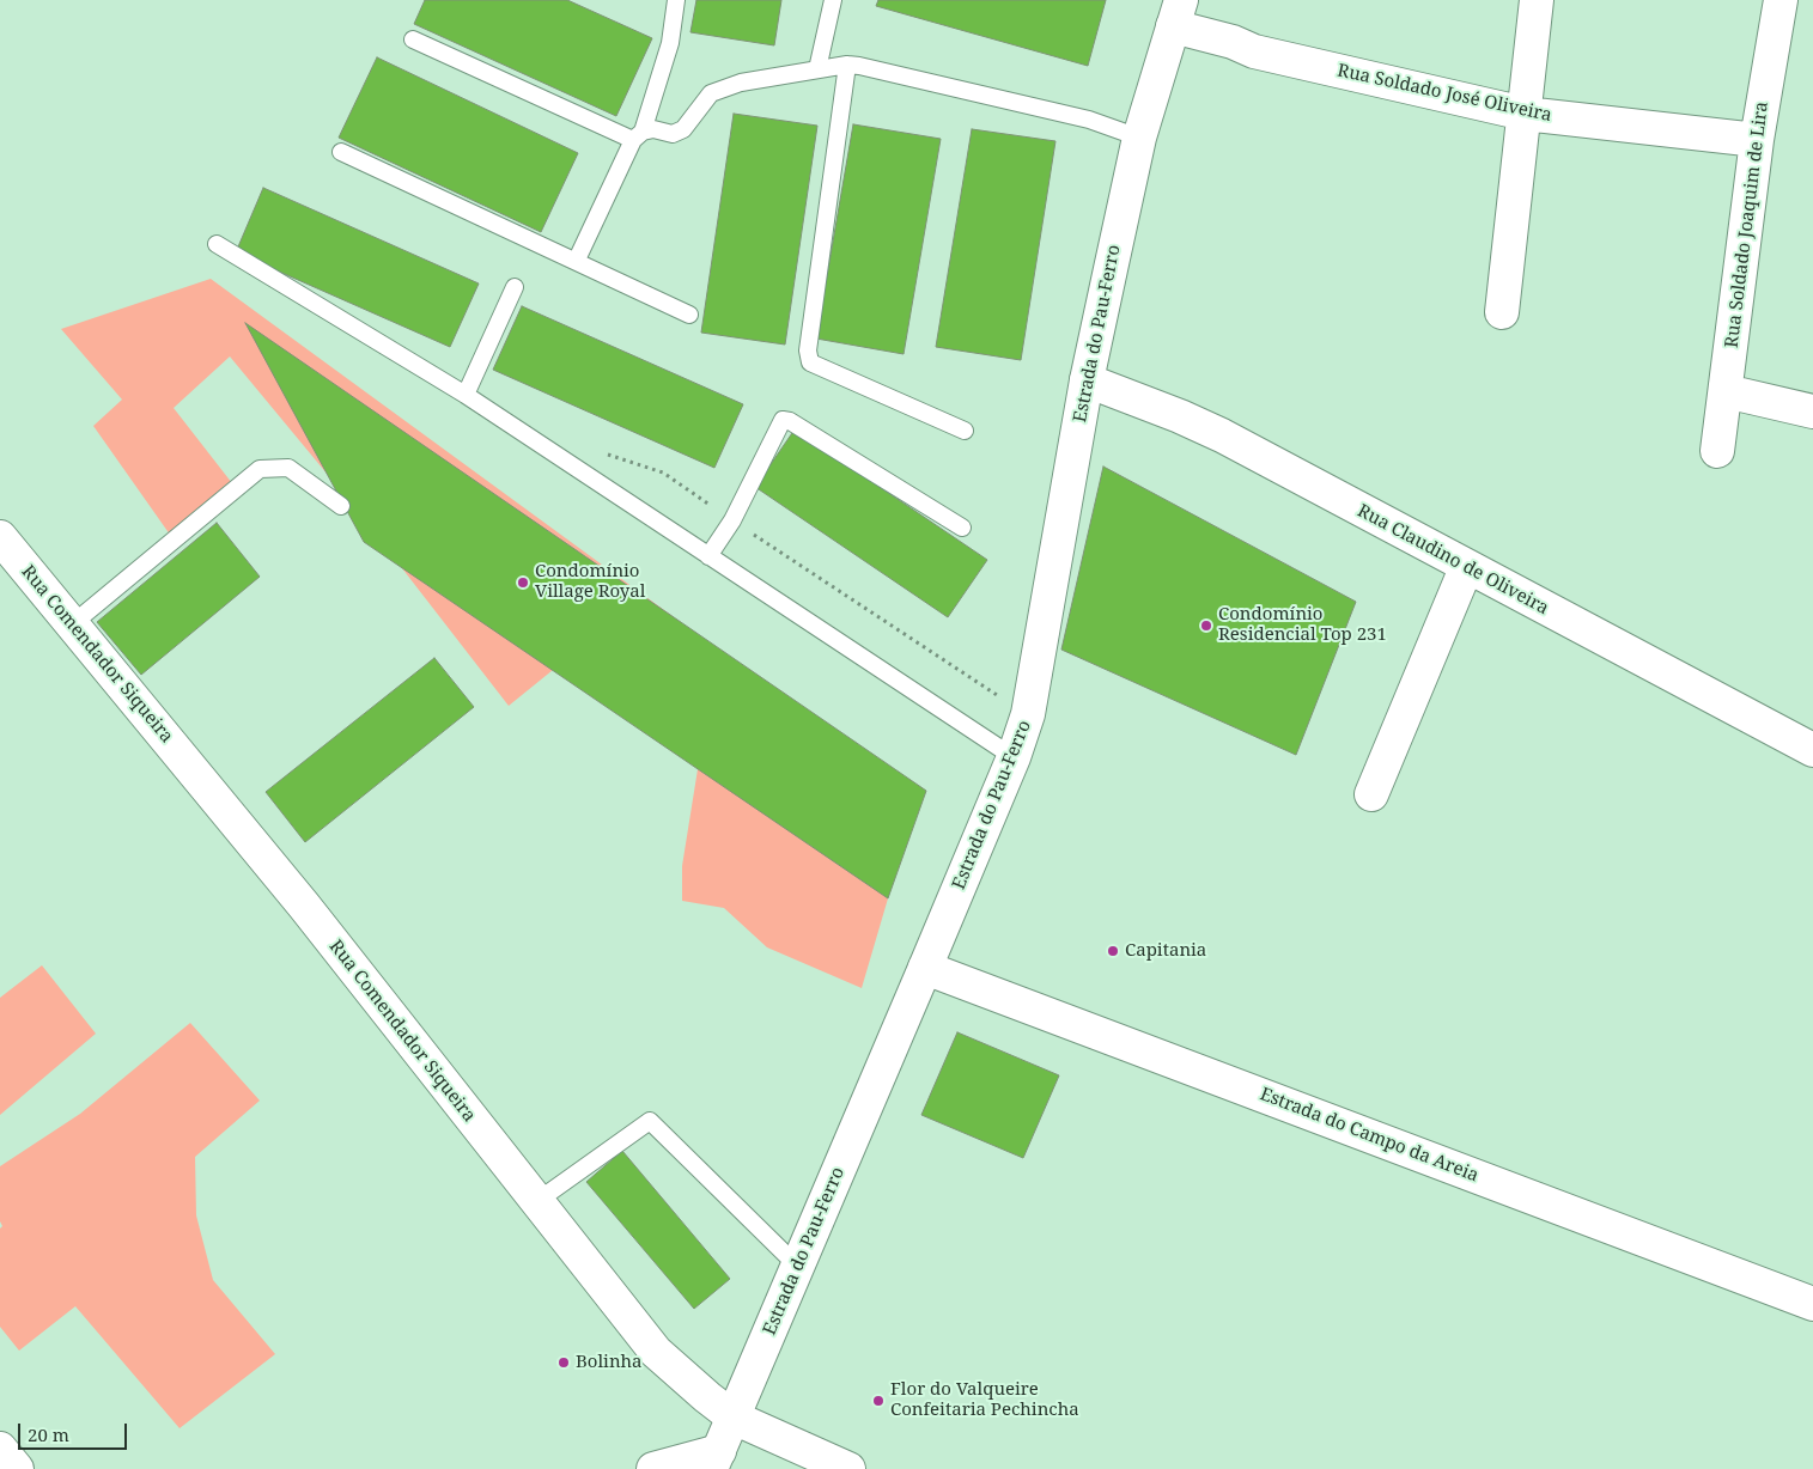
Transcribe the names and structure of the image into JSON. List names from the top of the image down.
{
  "streets": {
    "street": [
      "Rua Soldado José Oliveira",
      "Rua Soldado Joaquim de Lira",
      "Estrada do Pau-Ferro",
      "Rua Claudino de Oliveira",
      "Rua Comendador Siqueira",
      "Estrada do Campo da Areia"
    ]
  },
  "crossings": [
    ["Rua Soldado José Oliveira", "Rua Soldado Joaquim de Lira"],
    ["Rua Soldado José Oliveira", "Estrada do Pau-Ferro"],
    ["Estrada do Pau-Ferro", "Rua Claudino de Oliveira"],
    ["Estrada do Pau-Ferro", "Rua Comendador Siqueira"],
    ["Estrada do Pau-Ferro", "Estrada do Campo da Areia"]
  ],
  "places": [
    "Condomínio Village Royal",
    "Condomínio Residencial Top 231",
    "Capitania",
    "Bolinha",
    "Flor do Valqueire Confeitaria Pechincha"
  ],
  "scale_bar": "20 m"
}
